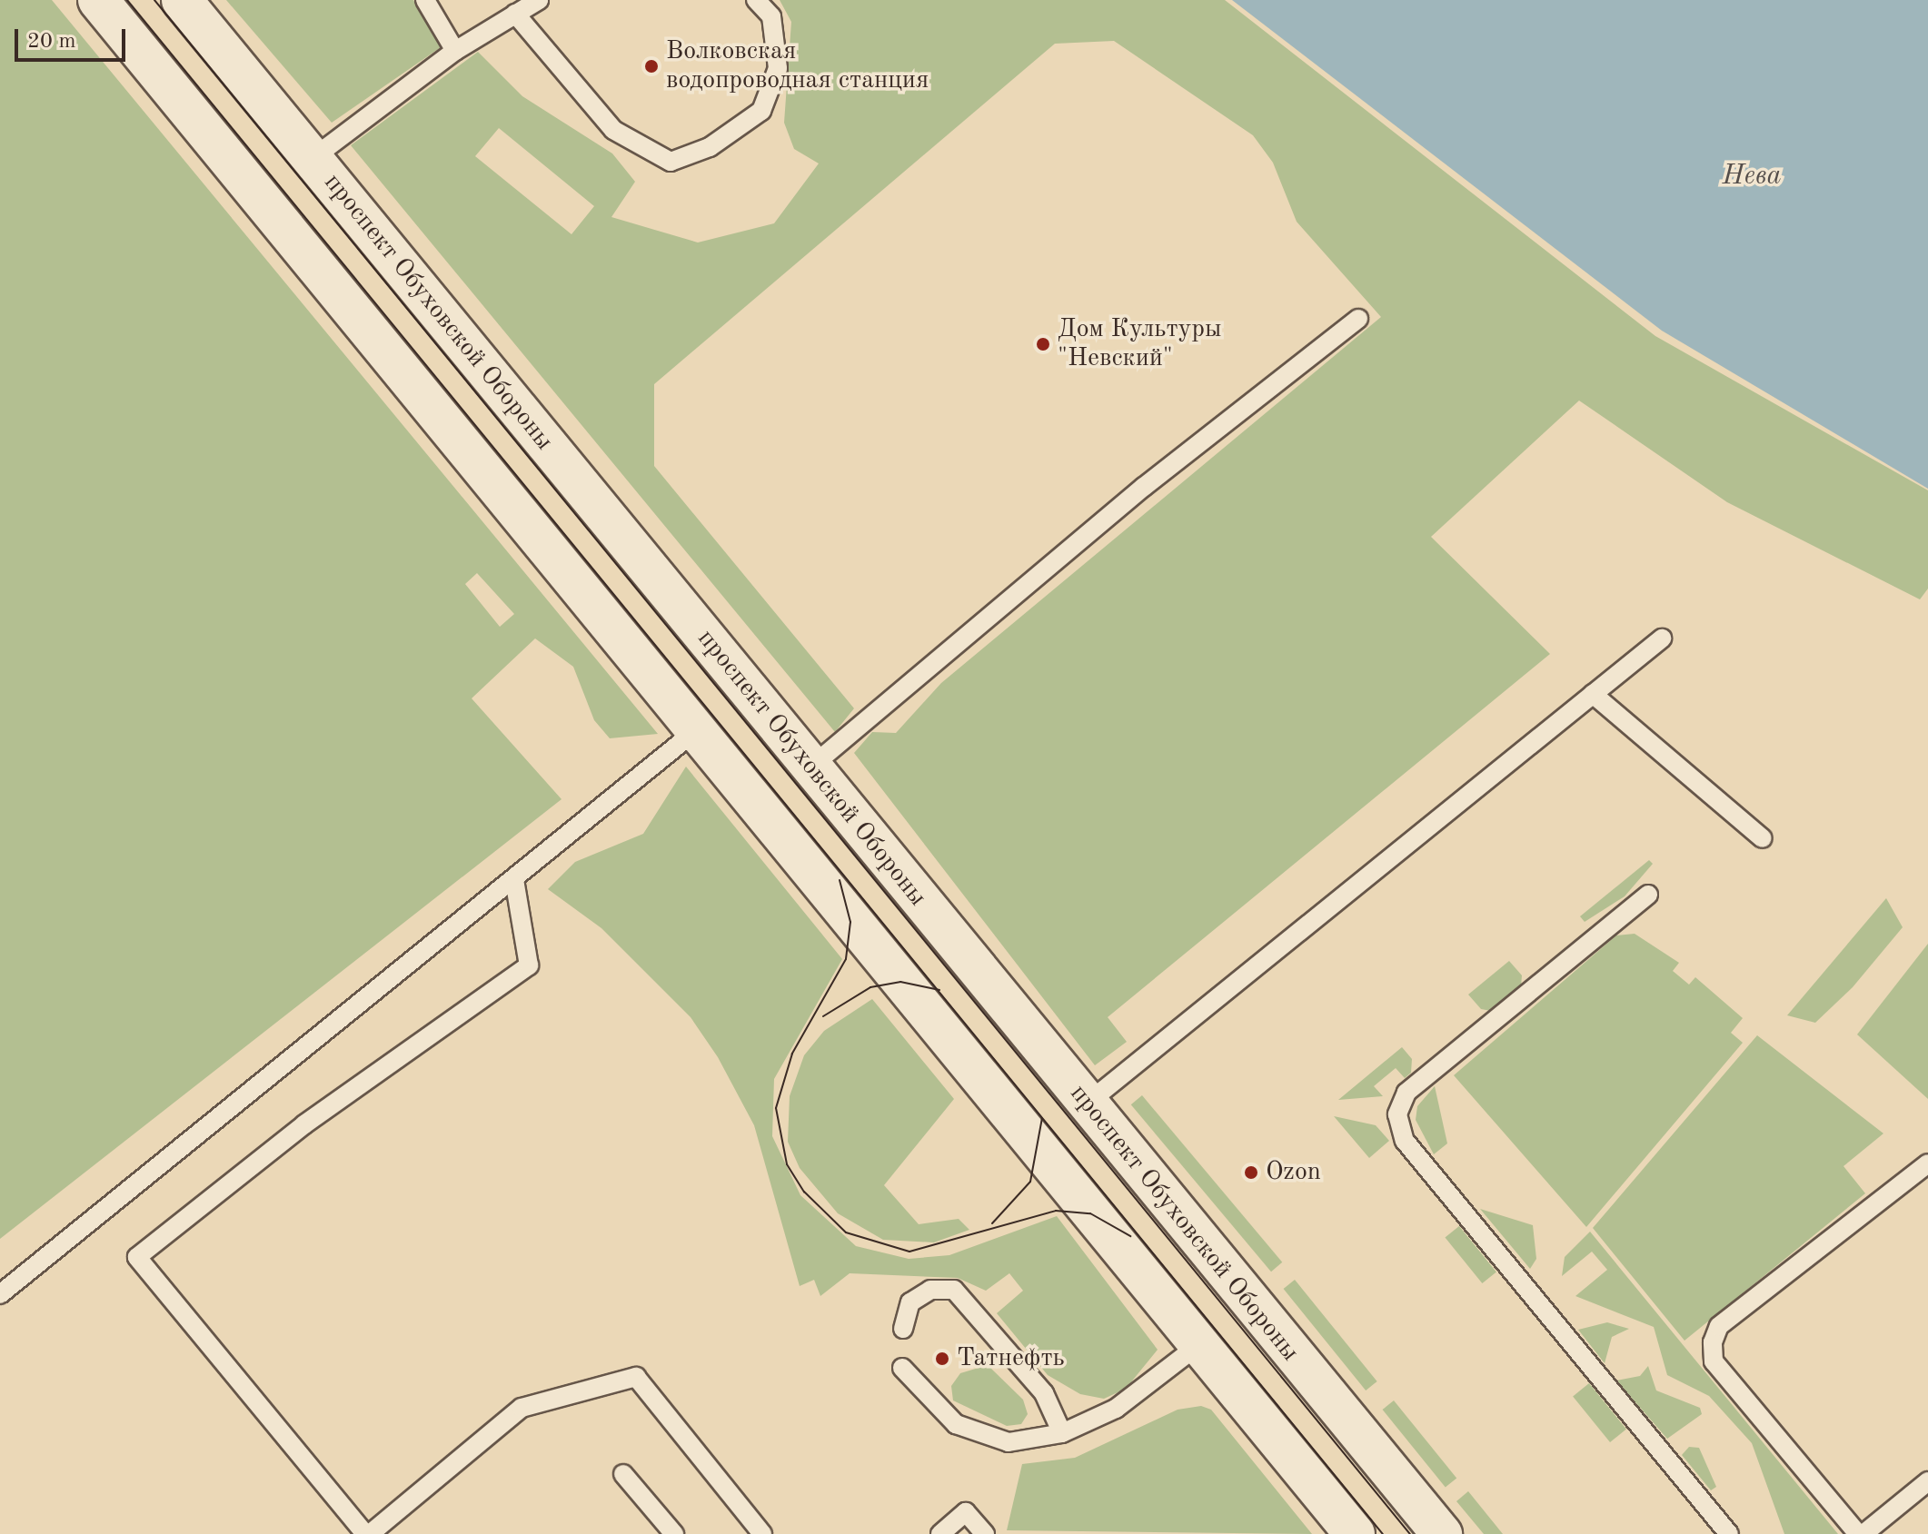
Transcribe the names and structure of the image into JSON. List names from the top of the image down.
{
  "streets": {
    "main road": ["проспект Обуховской Обороны"]
  },
  "water": ["Нева"],
  "places": [
    "Волковская водопроводная станция",
    "Дом Культуры \"Невский\"",
    "Ozon",
    "Татнефть"
  ],
  "scale_bar": "20 m"
}
